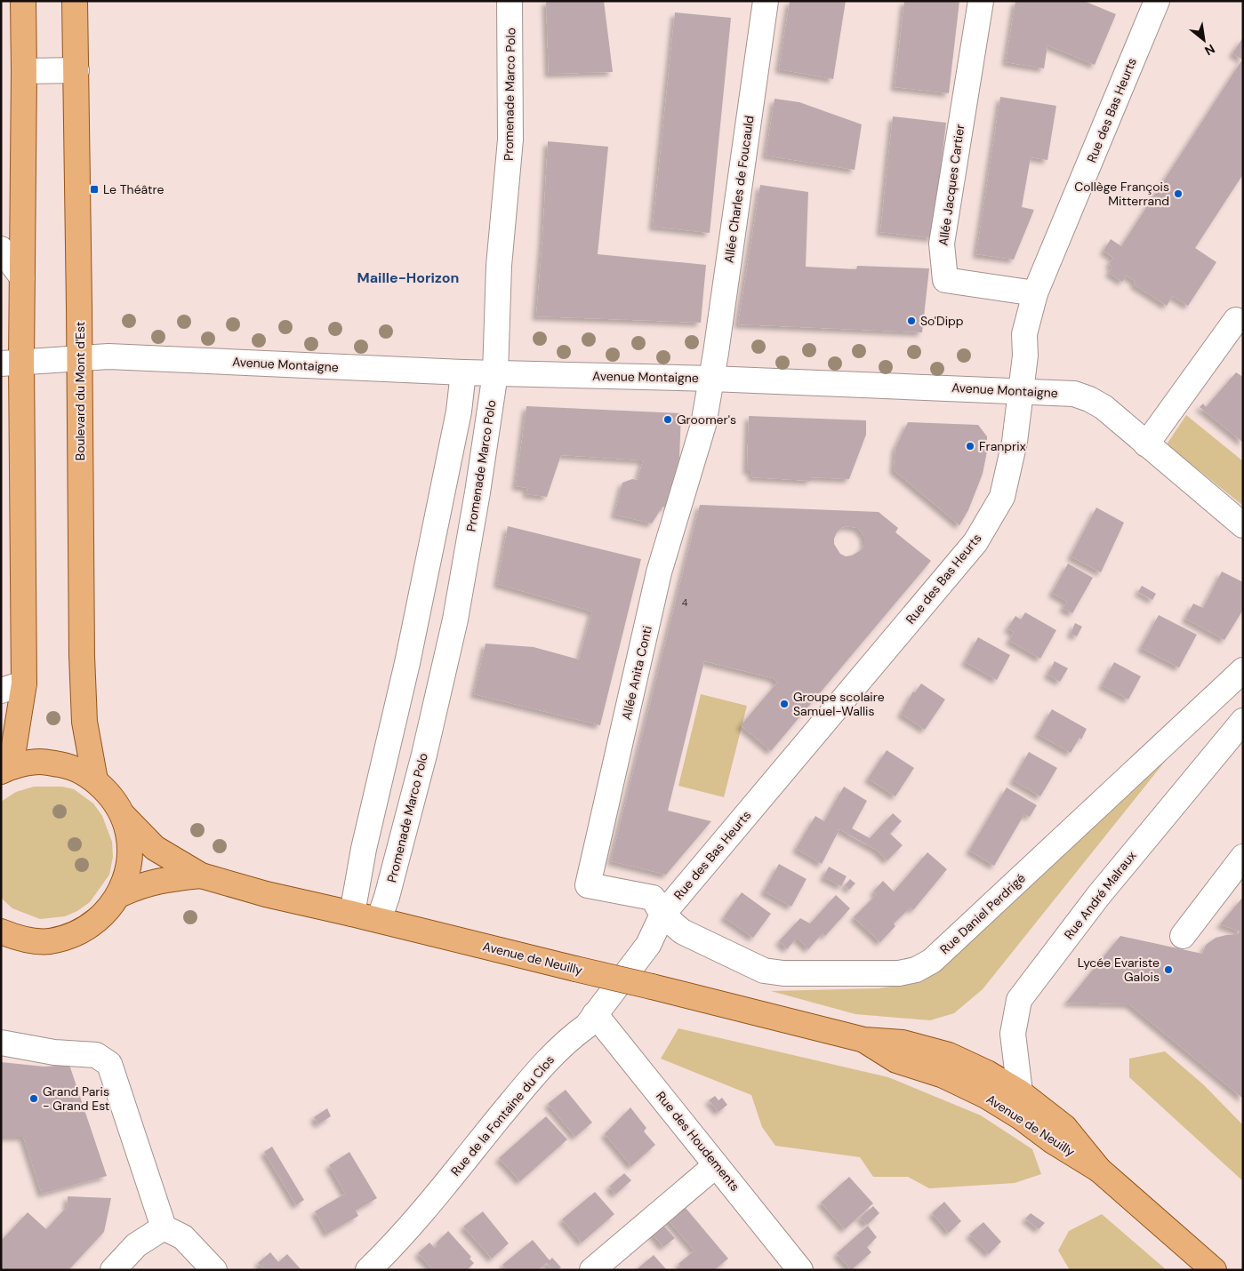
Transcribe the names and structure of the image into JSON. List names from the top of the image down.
{
  "streets": {
    "main road": ["Boulevard du Mont d'Est", "Avenue de Neuilly"],
    "street": [
      "Promenade Marco Polo",
      "Rue des Bas Heurts",
      "Allée Jacques Cartier",
      "Allée Charles de Foucauld",
      "Avenue Montaigne",
      "Allée Anita Conti",
      "Rue André Malraux",
      "Rue Daniel Perdrigé",
      "Rue de la Fontaine du Clos",
      "Rue des Houdements"
    ]
  },
  "crossings": [
    ["Promenade Marco Polo", "Avenue Montaigne"],
    ["Promenade Marco Polo", "Avenue de Neuilly"],
    ["Rue des Bas Heurts", "Allée Jacques Cartier"],
    ["Rue des Bas Heurts", "Avenue Montaigne"],
    ["Rue des Bas Heurts", "Allée Anita Conti"],
    ["Rue des Bas Heurts", "Rue Daniel Perdrigé"],
    ["Rue des Bas Heurts", "Rue de la Fontaine du Clos"],
    ["Allée Charles de Foucauld", "Avenue Montaigne"],
    ["Allée Charles de Foucauld", "Allée Anita Conti"],
    ["Avenue Montaigne", "Boulevard du Mont d'Est"],
    ["Avenue Montaigne", "Allée Anita Conti"],
    ["Allée Anita Conti", "Rue Daniel Perdrigé"],
    ["Allée Anita Conti", "Rue de la Fontaine du Clos"],
    ["Rue André Malraux", "Avenue de Neuilly"],
    ["Rue Daniel Perdrigé", "Rue de la Fontaine du Clos"],
    ["Rue de la Fontaine du Clos", "Rue des Houdements"]
  ],
  "districts": ["Maille-Horizon"],
  "places": {
    "transit": ["Le Théâtre"],
    "other": [
      "Collège François Mitterrand",
      "So'Dipp",
      "Groomer's",
      "Franprix",
      "Groupe scolaire Samuel-Wallis",
      "Lycée Evariste Galois",
      "Grand Paris - Grand Est"
    ]
  },
  "house_numbers": ["4"],
  "north": "bottom right"
}
